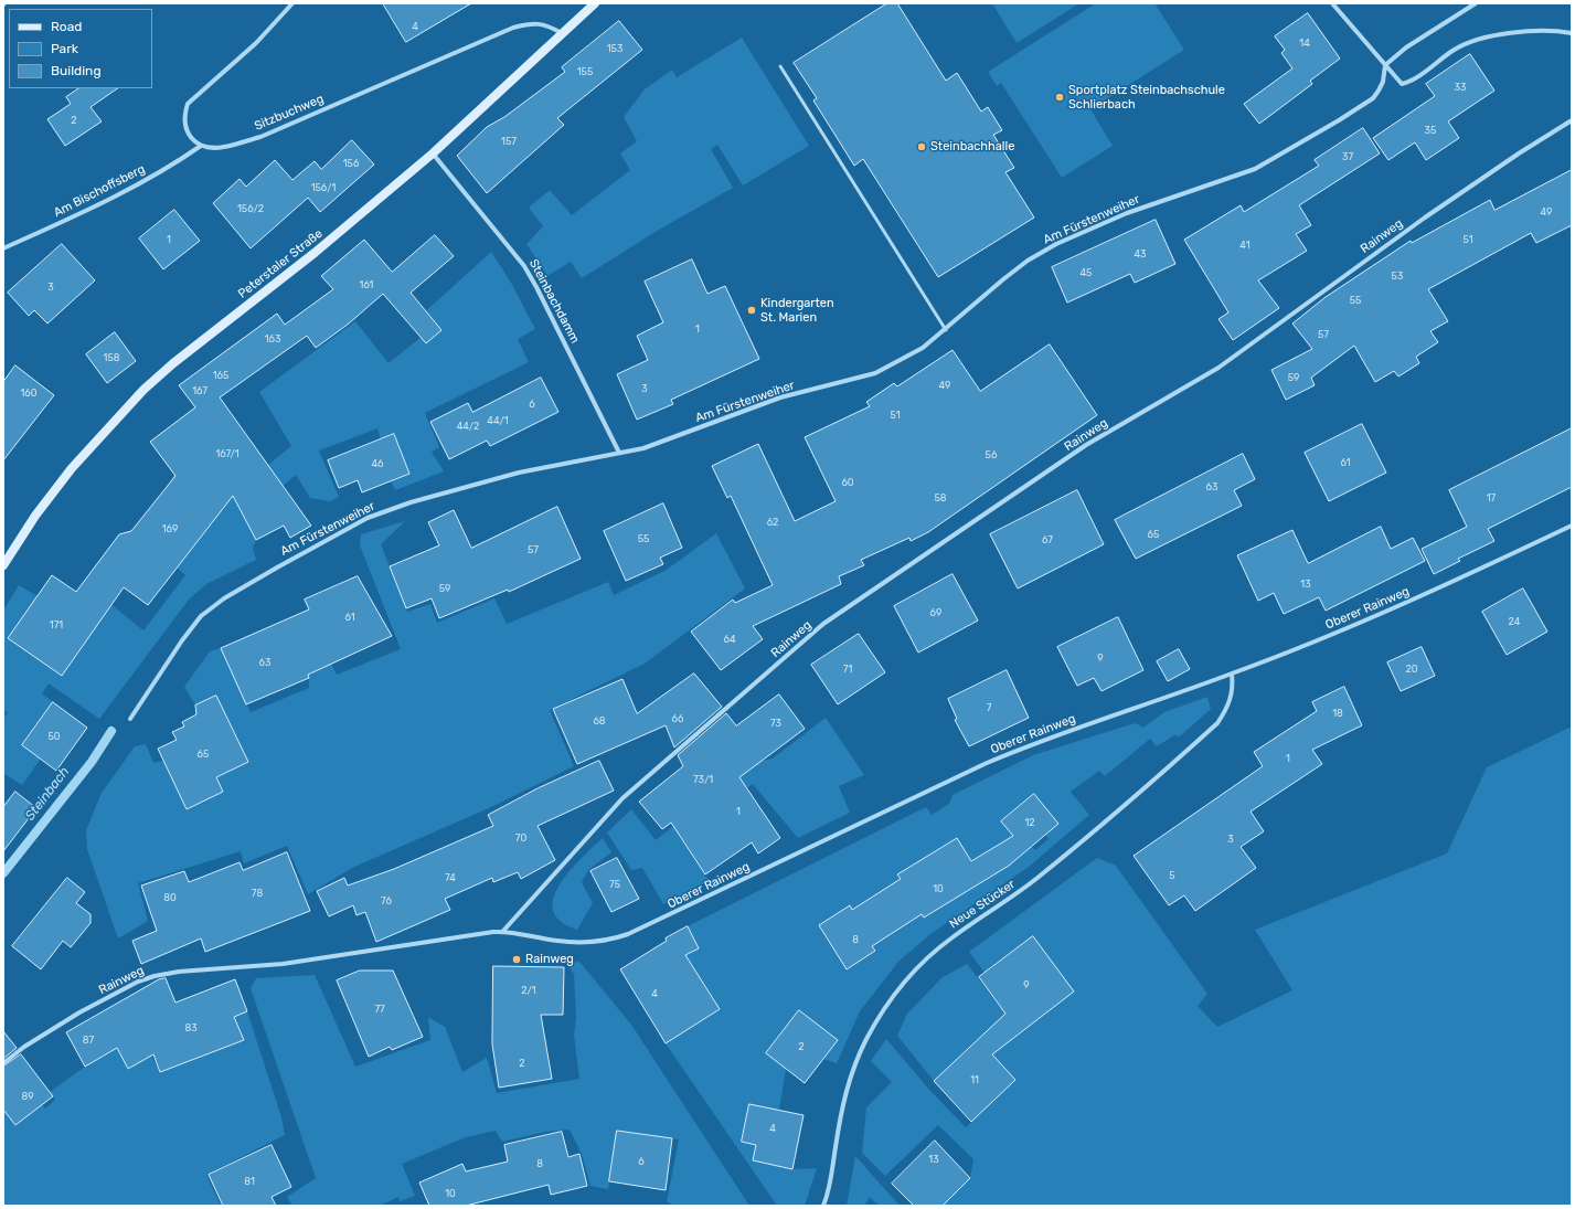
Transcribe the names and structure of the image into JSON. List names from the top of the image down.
{
  "streets": {
    "main road": ["Peterstaler Straße"],
    "street": [
      "Sitzbuchweg",
      "Am Bischoffsberg",
      "Am Fürstenweiher",
      "Rainweg",
      "Steinbachdamm",
      "Oberer Rainweg",
      "Neue Stücker"
    ]
  },
  "crossings": [
    ["Sitzbuchweg", "Am Bischoffsberg"],
    ["Sitzbuchweg", "Peterstaler Straße"],
    ["Am Fürstenweiher", "Steinbachdamm"],
    ["Rainweg", "Oberer Rainweg"],
    ["Peterstaler Straße", "Steinbachdamm"],
    ["Oberer Rainweg", "Neue Stücker"]
  ],
  "water": ["Steinbach"],
  "places": [
    "Sportplatz Steinbachschule Schlierbach",
    "Steinbachhalle",
    "Kindergarten St. Marien",
    "Rainweg"
  ],
  "house_numbers": [
    "4",
    "14",
    "153",
    "155",
    "33",
    "2",
    "35",
    "157",
    "37",
    "156",
    "156/1",
    "156/2",
    "49",
    "1",
    "51",
    "41",
    "43",
    "45",
    "53",
    "161",
    "3",
    "55",
    "1",
    "57",
    "163",
    "158",
    "165",
    "59",
    "49",
    "3",
    "167",
    "160",
    "6",
    "51",
    "44/1",
    "44/2",
    "167/1",
    "56",
    "61",
    "46",
    "60",
    "63",
    "58",
    "17",
    "62",
    "169",
    "65",
    "55",
    "67",
    "57",
    "13",
    "59",
    "69",
    "61",
    "24",
    "171",
    "64",
    "9",
    "63",
    "71",
    "20",
    "7",
    "18",
    "66",
    "68",
    "73",
    "50",
    "65",
    "1",
    "73/1",
    "1",
    "12",
    "70",
    "3",
    "5",
    "74",
    "75",
    "10",
    "78",
    "80",
    "76",
    "8",
    "9",
    "2/1",
    "4",
    "77",
    "83",
    "87",
    "2",
    "2",
    "11",
    "89",
    "4",
    "13",
    "6",
    "8",
    "81",
    "10"
  ],
  "legend": ["Road", "Park", "Building"]
}
